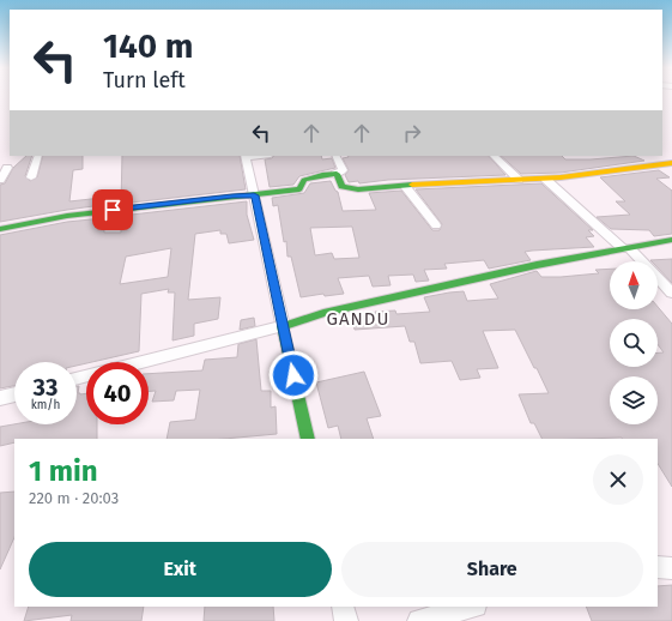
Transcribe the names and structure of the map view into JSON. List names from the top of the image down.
{
  "districts": ["GANDU"],
  "north": "top",
  "page": {
    "turn": ["140 m", "Turn left"],
    "speed": "33 km/h",
    "limit": "40",
    "heading": ["1 min", "220 m · 20:03"],
    "buttons": ["Exit", "Share"]
  }
}
